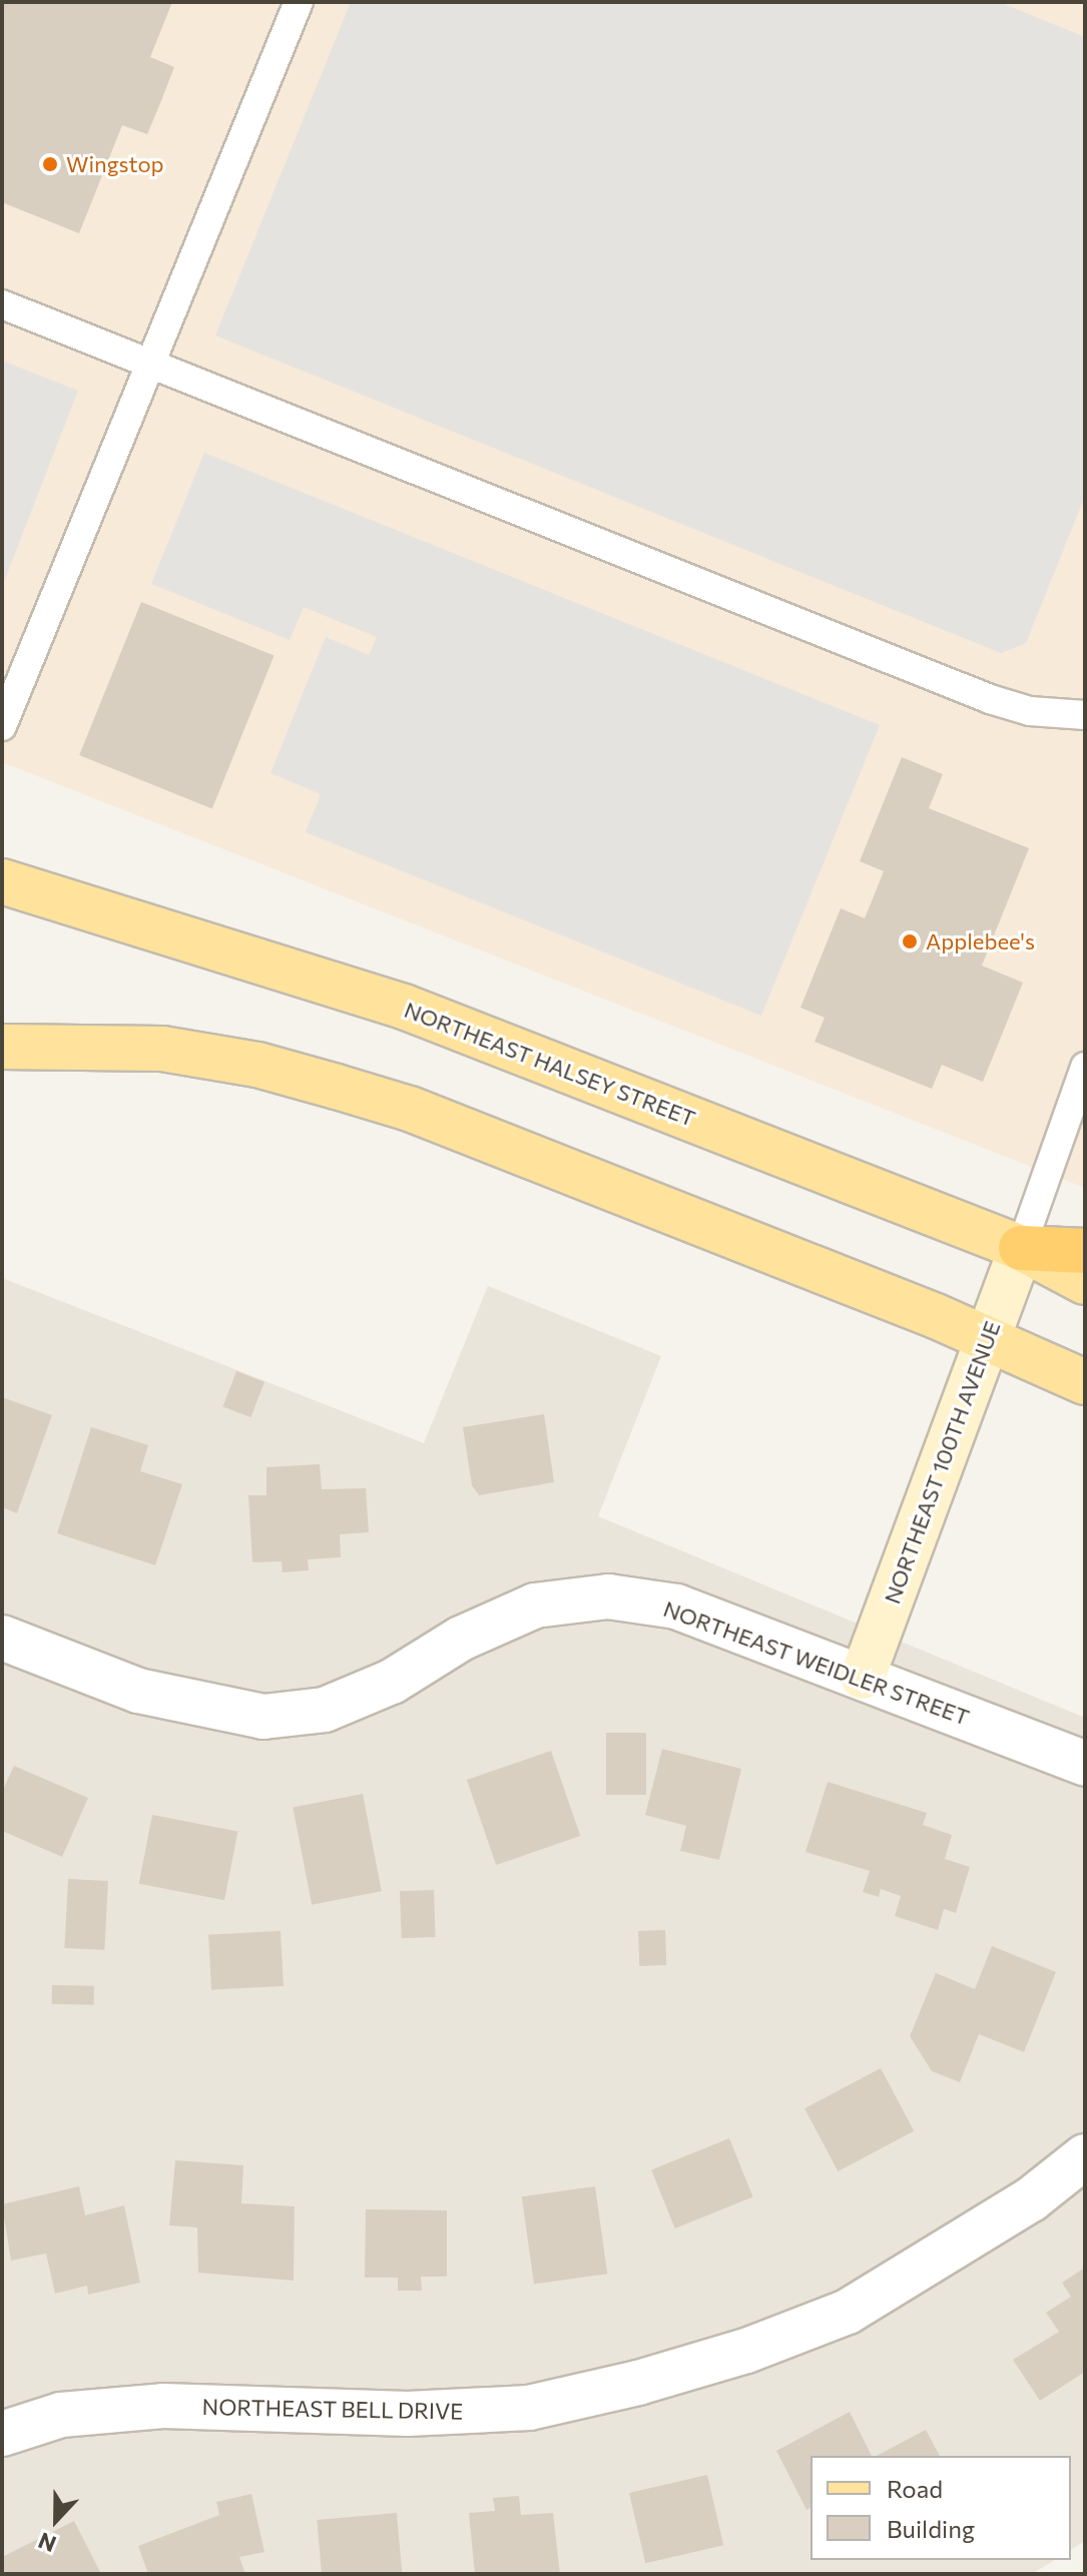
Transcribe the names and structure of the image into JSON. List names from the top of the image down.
{
  "streets": {
    "main road": ["NORTHEAST HALSEY STREET"],
    "street": ["NORTHEAST 100TH AVENUE", "NORTHEAST WEIDLER STREET", "NORTHEAST BELL DRIVE"]
  },
  "crossings": [
    ["NORTHEAST HALSEY STREET", "NORTHEAST 100TH AVENUE"],
    ["NORTHEAST 100TH AVENUE", "NORTHEAST WEIDLER STREET"]
  ],
  "places": ["Wingstop", "Applebee's"],
  "legend": ["Road", "Building"],
  "north": "bottom"
}
